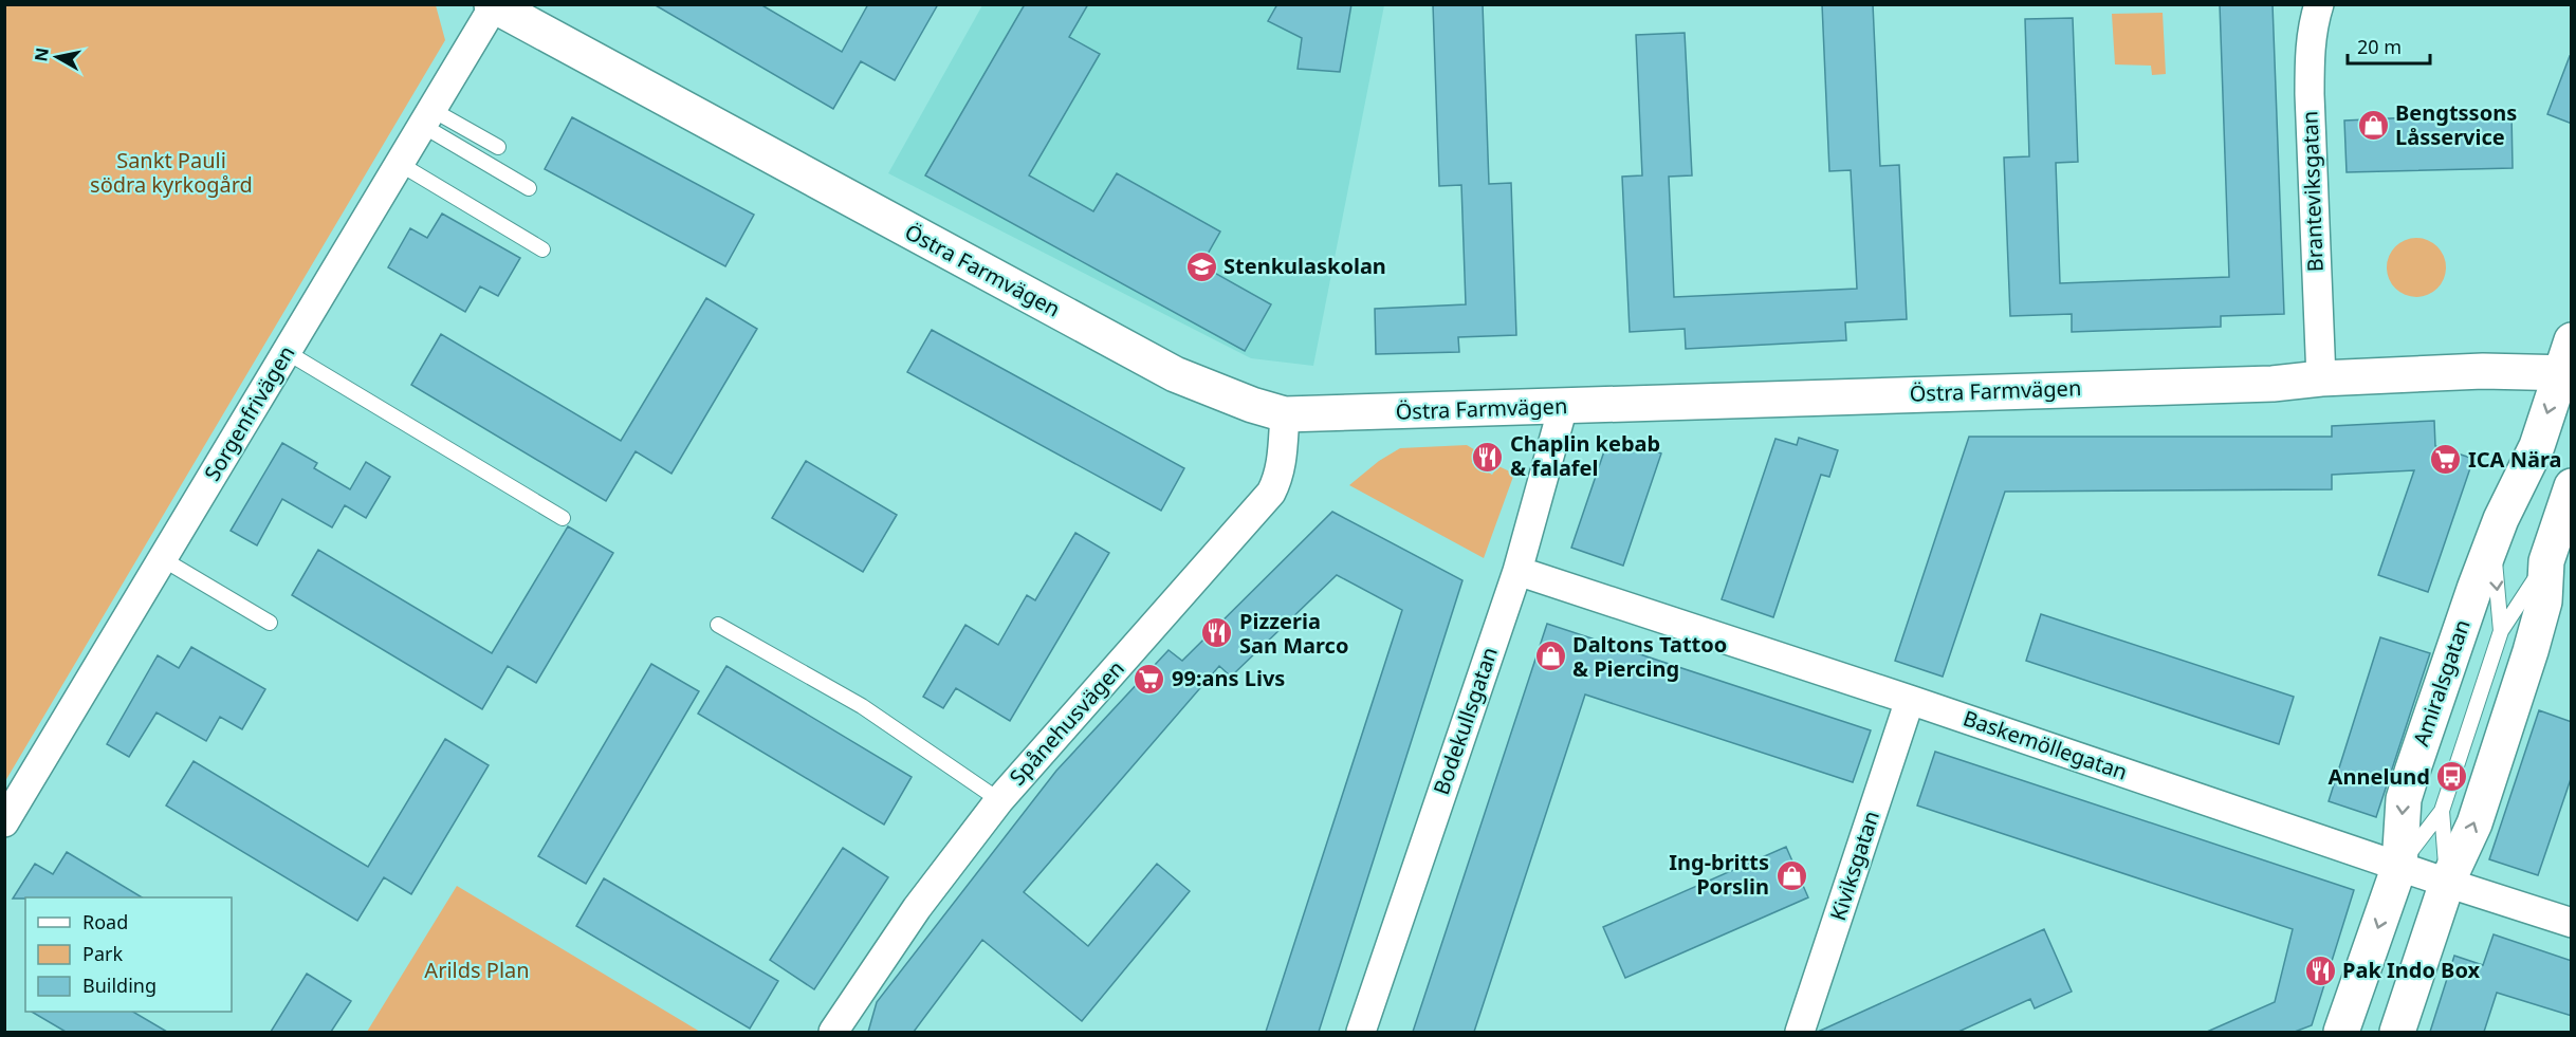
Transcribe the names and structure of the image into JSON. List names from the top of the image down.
{
  "streets": {
    "street": [
      "Branteviksgatan",
      "Östra Farmvägen",
      "Sorgenfrivägen",
      "Amiralsgatan",
      "Bodekullsgatan",
      "Spånehusvägen",
      "Baskemöllegatan",
      "Kiviksgatan"
    ]
  },
  "crossings": [
    ["Branteviksgatan", "Östra Farmvägen"],
    ["Östra Farmvägen", "Sorgenfrivägen"],
    ["Östra Farmvägen", "Amiralsgatan"],
    ["Östra Farmvägen", "Bodekullsgatan"],
    ["Östra Farmvägen", "Spånehusvägen"],
    ["Amiralsgatan", "Baskemöllegatan"],
    ["Bodekullsgatan", "Baskemöllegatan"],
    ["Baskemöllegatan", "Kiviksgatan"]
  ],
  "parks": ["Sankt Pauli södra kyrkogård", "Arilds Plan"],
  "places": {
    "shop": ["Bengtssons Låsservice", "Daltons Tattoo & Piercing", "Ing-britts Porslin"],
    "school or university": ["Stenkulaskolan"],
    "restaurant": ["Chaplin kebab & falafel", "Pizzeria San Marco", "Pak Indo Box"],
    "supermarket": ["ICA Nära", "99:ans Livs"],
    "bus stop": ["Annelund"]
  },
  "legend": ["Road", "Park", "Building"],
  "scale_bar": "20 m",
  "north": "left"
}
